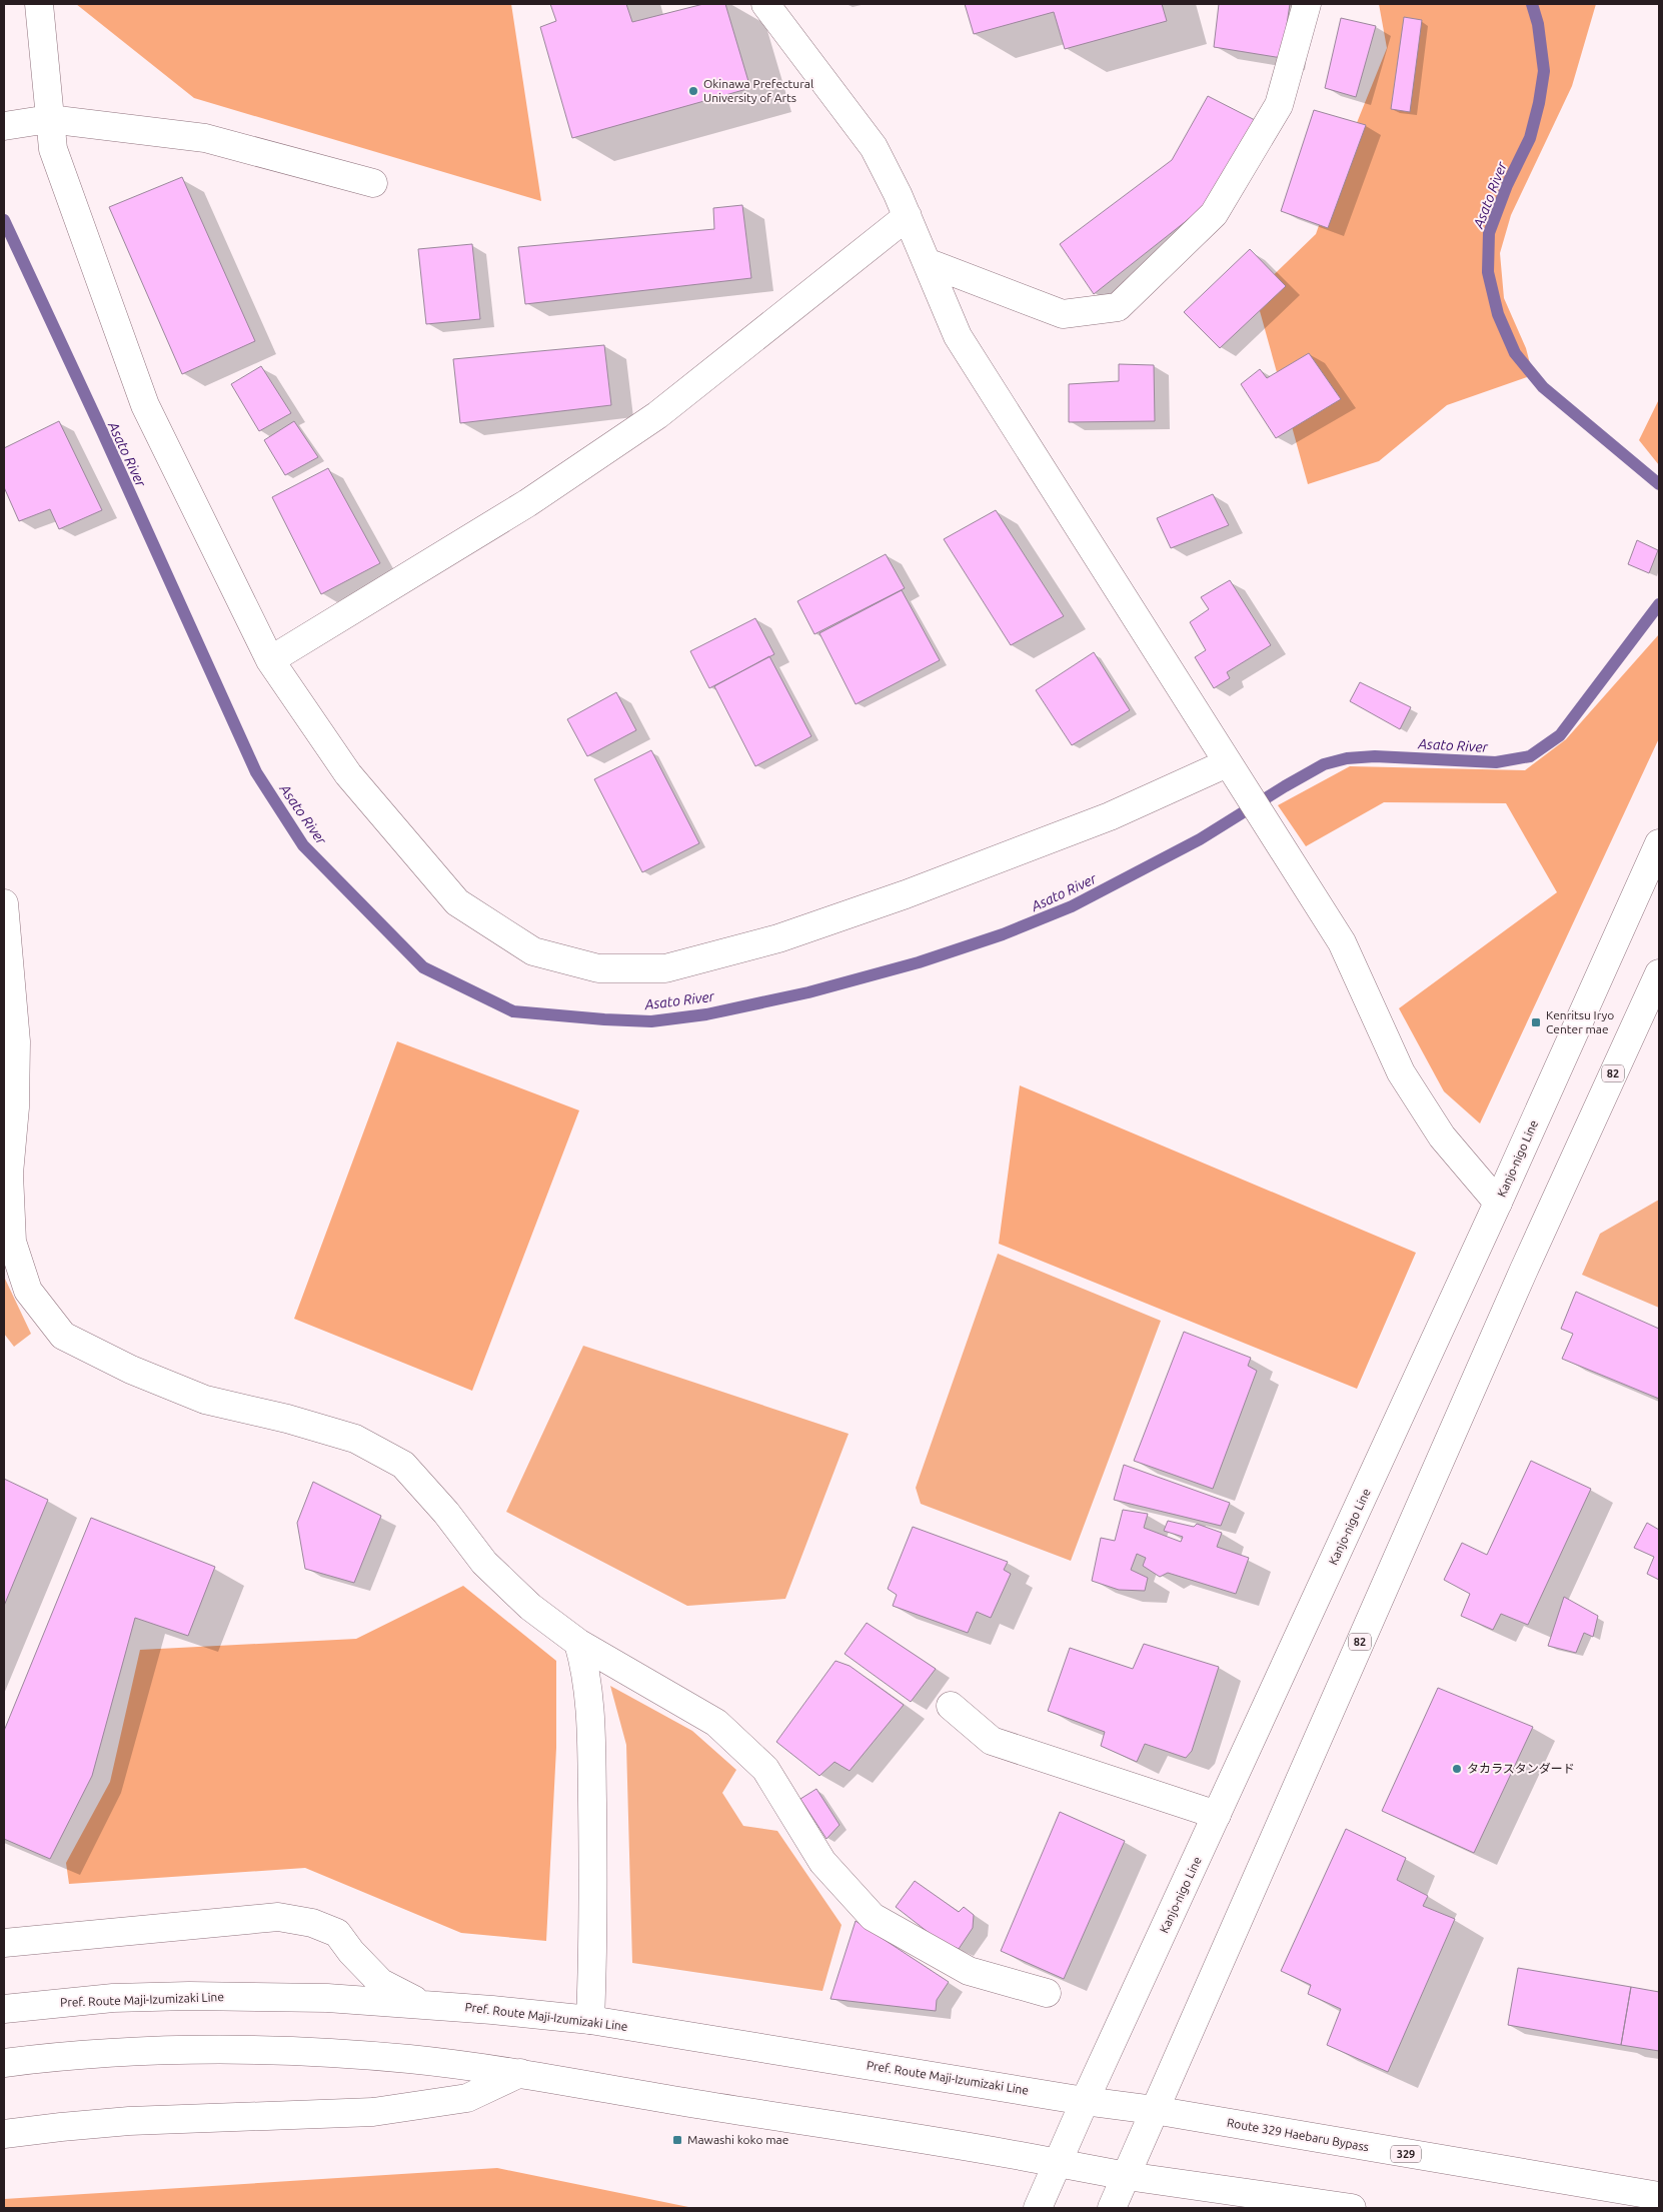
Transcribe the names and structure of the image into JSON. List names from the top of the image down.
{
  "streets": {
    "main road": [
      "82",
      "Kanjo-nigo Line",
      "Pref. Route Maji-Izumizaki Line",
      "Route 329 Haebaru Bypass",
      "329"
    ]
  },
  "crossings": [
    ["82", "Route 329 Haebaru Bypass"],
    ["Kanjo-nigo Line", "Pref. Route Maji-Izumizaki Line"],
    ["Kanjo-nigo Line", "Route 329 Haebaru Bypass"],
    ["Pref. Route Maji-Izumizaki Line", "Route 329 Haebaru Bypass"]
  ],
  "water": ["Asato River"],
  "places": {
    "other": ["Okinawa Prefectural University of Arts", "タカラスタンダード"],
    "transit": ["Kenritsu Iryo Center mae", "Mawashi koko mae"]
  }
}
